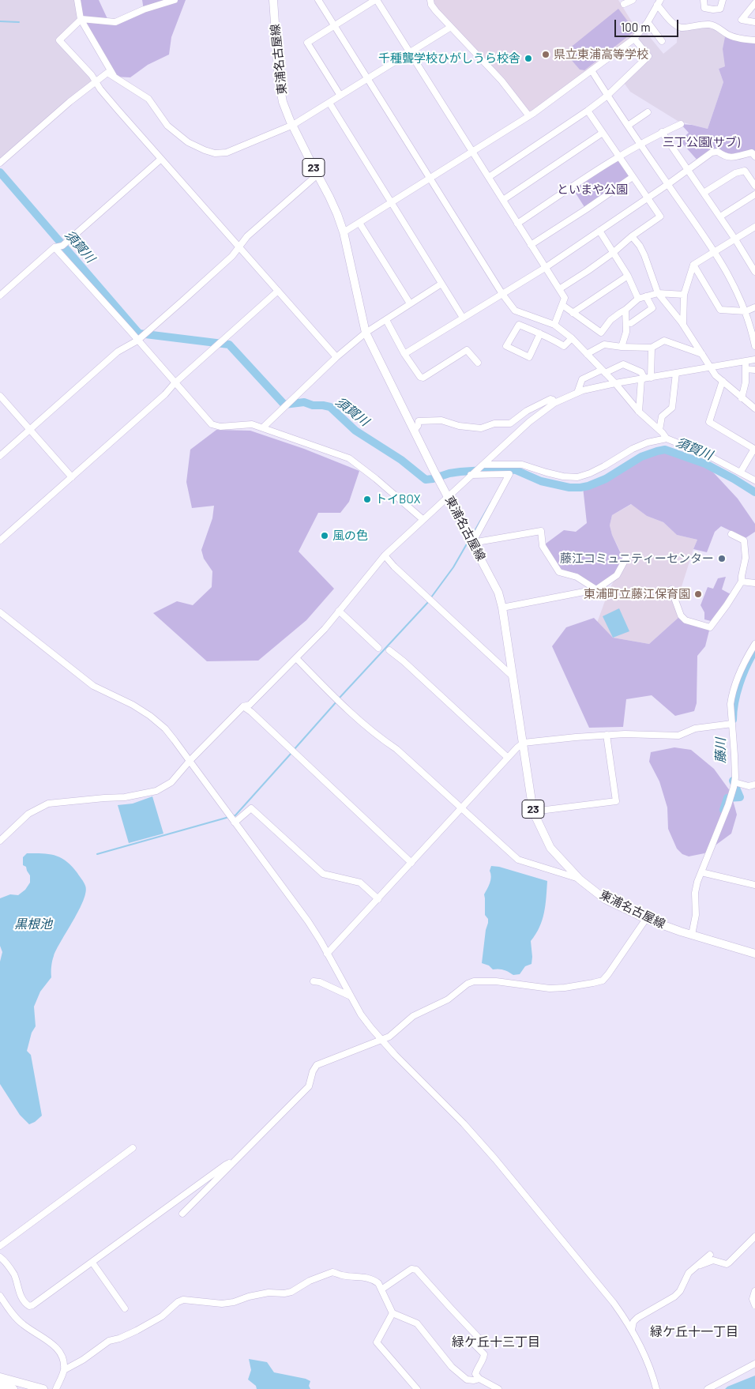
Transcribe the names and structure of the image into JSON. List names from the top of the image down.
{
  "streets": {
    "main road": ["東浦名古屋線", "23"]
  },
  "districts": ["緑ケ丘十一丁目", "緑ケ丘十三丁目"],
  "water": ["須賀川", "藤川", "黒根池"],
  "parks": ["三丁公園(サブ)", "といまや公園"],
  "places": [
    "県立東浦高等学校",
    "千種聾学校ひがしうら校舎",
    "トイBOX",
    "風の色",
    "藤江コミュニティーセンター",
    "東浦町立藤江保育園"
  ],
  "scale_bar": "100 m"
}
